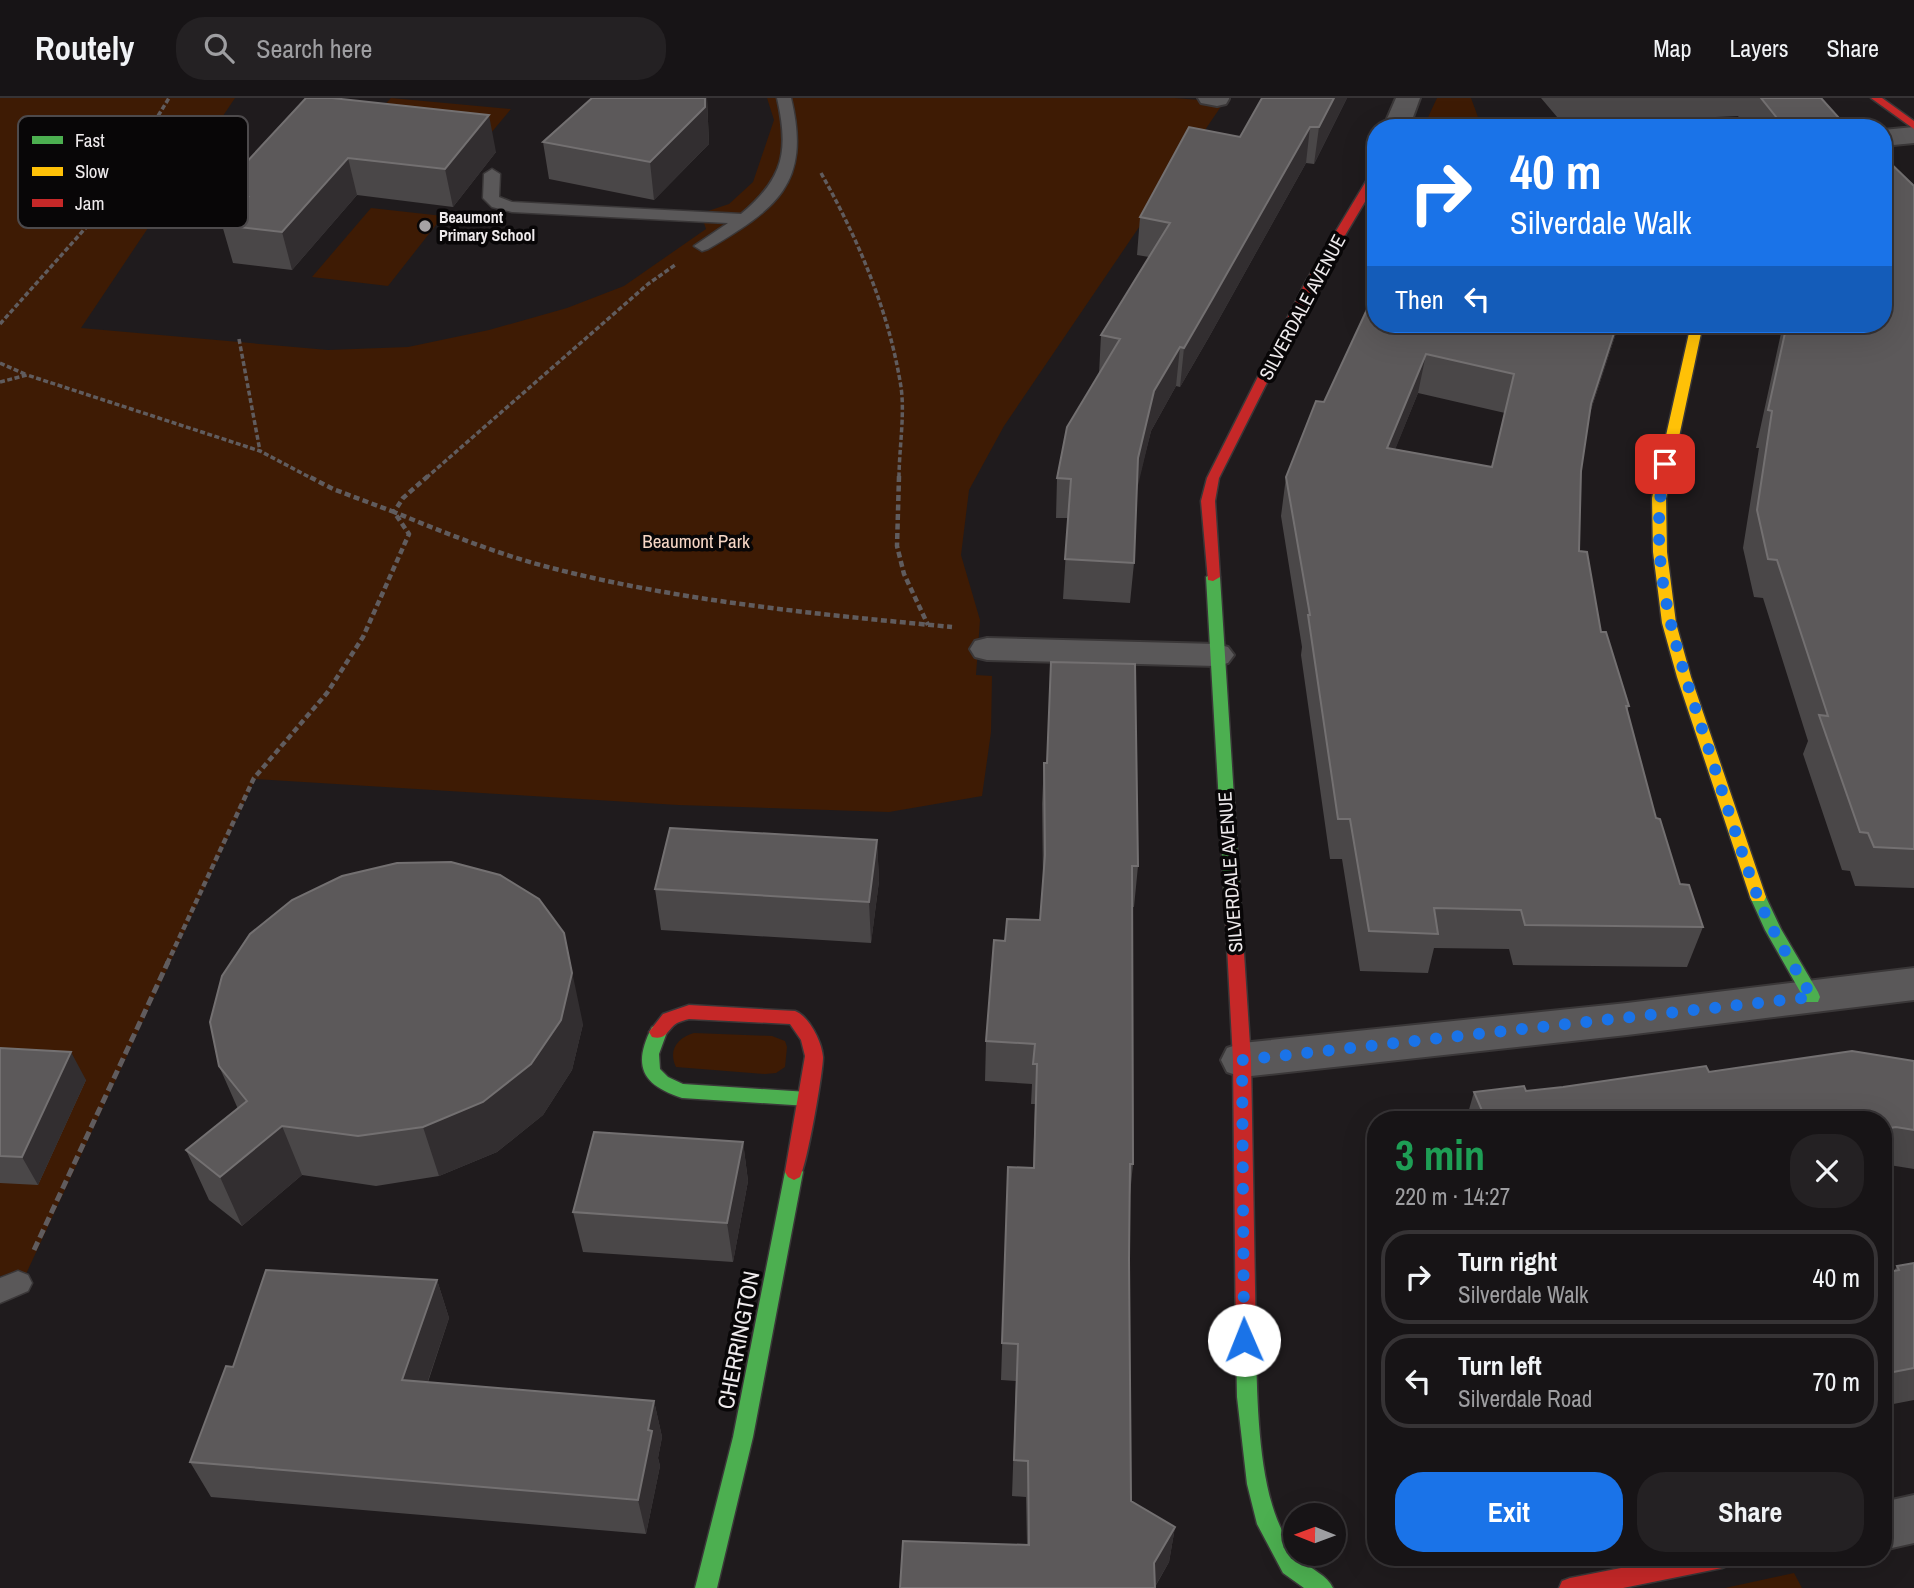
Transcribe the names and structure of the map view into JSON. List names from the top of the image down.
{
  "streets": {
    "street": ["SILVERDALE AVENUE", "CHERRINGTON"]
  },
  "parks": ["Beaumont Park"],
  "places": ["Beaumont Primary School"],
  "legend": ["Fast", "Slow", "Jam"],
  "north": "left",
  "page": {
    "header": "Routely",
    "search": "Search here",
    "nav": ["Map", "Layers", "Share"],
    "turn": ["40 m", "Silverdale Walk"],
    "then": "Then",
    "heading": ["3 min", "220 m · 14:27"],
    "list": [
      {
        "name": "Turn right",
        "note": "Silverdale Walk",
        "value": "40 m"
      },
      {
        "name": "Turn left",
        "note": "Silverdale Road",
        "value": "70 m"
      }
    ],
    "buttons": ["Exit", "Share"]
  }
}
